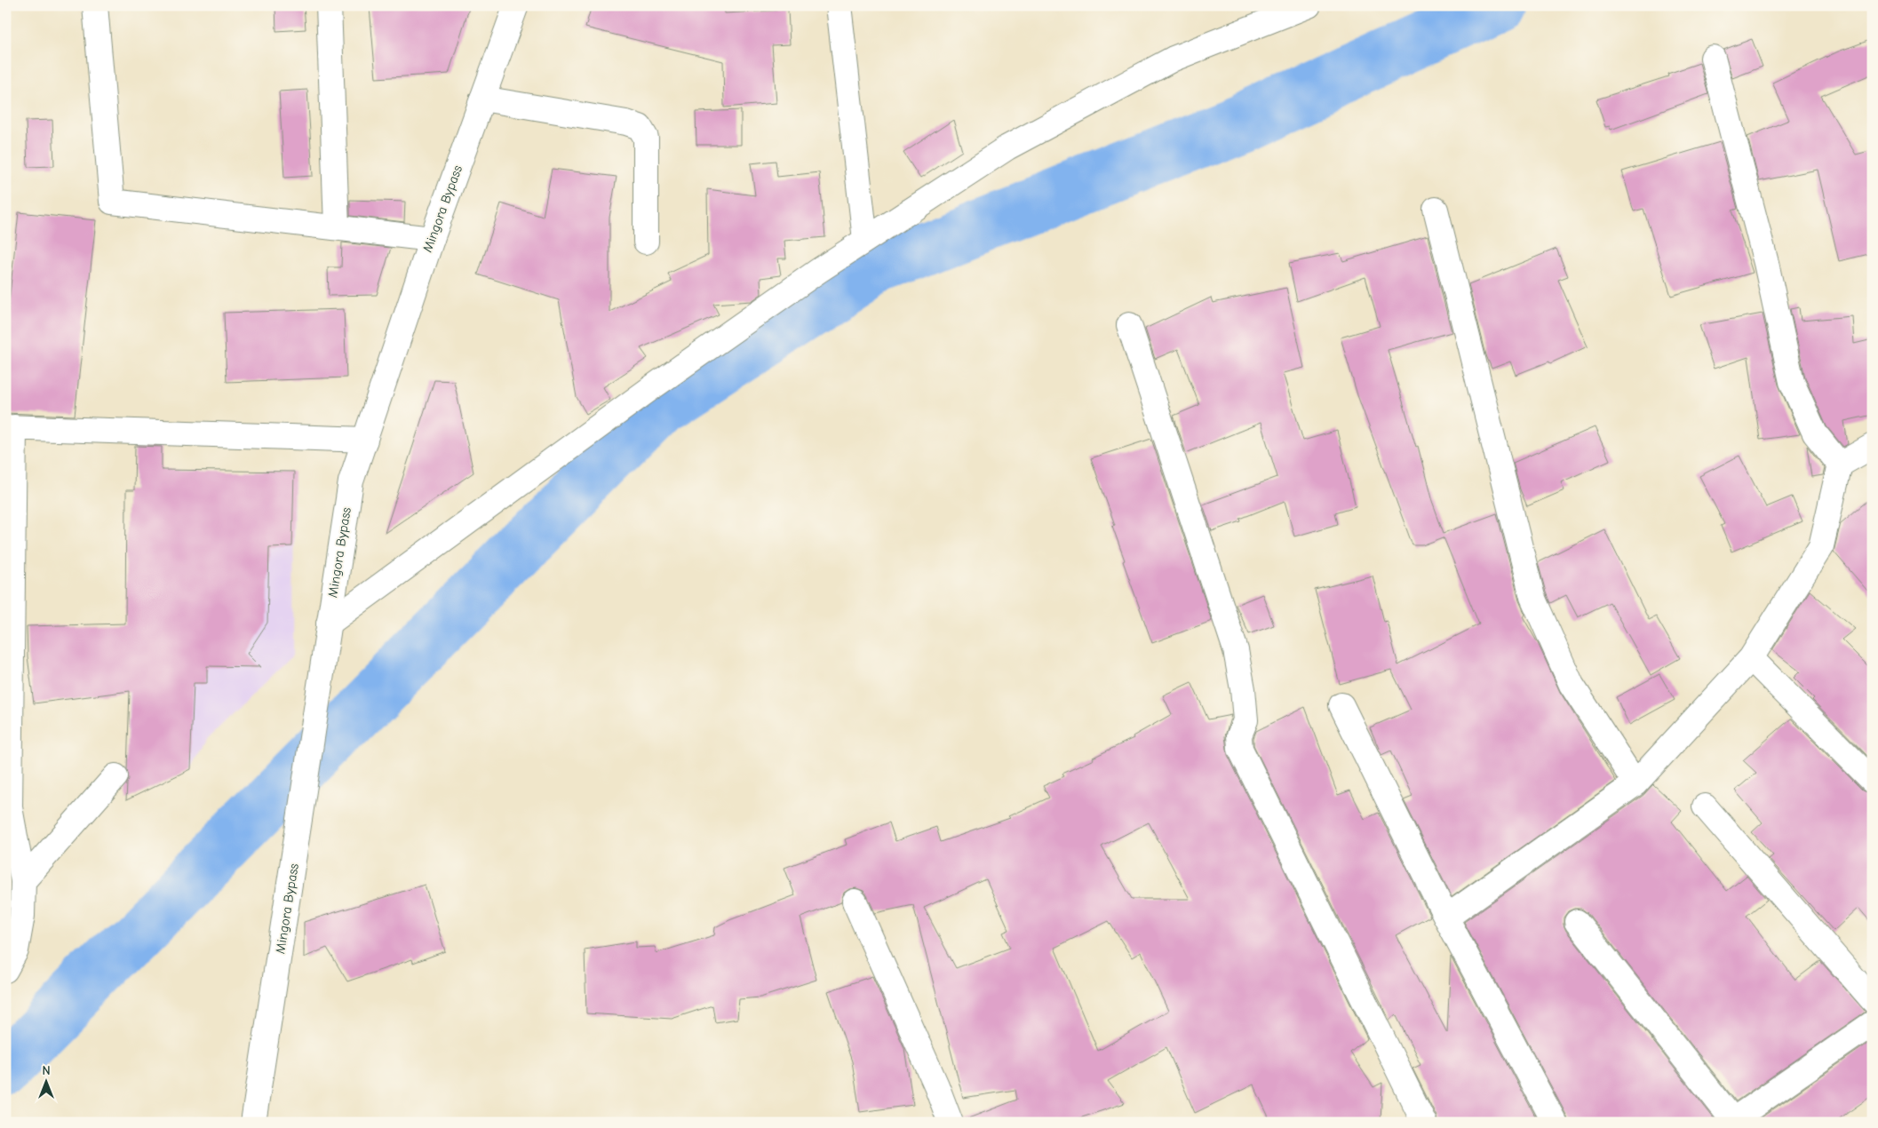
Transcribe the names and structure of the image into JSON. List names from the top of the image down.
{
  "streets": {
    "main road": ["Mingora Bypass"]
  },
  "north": "top"
}
